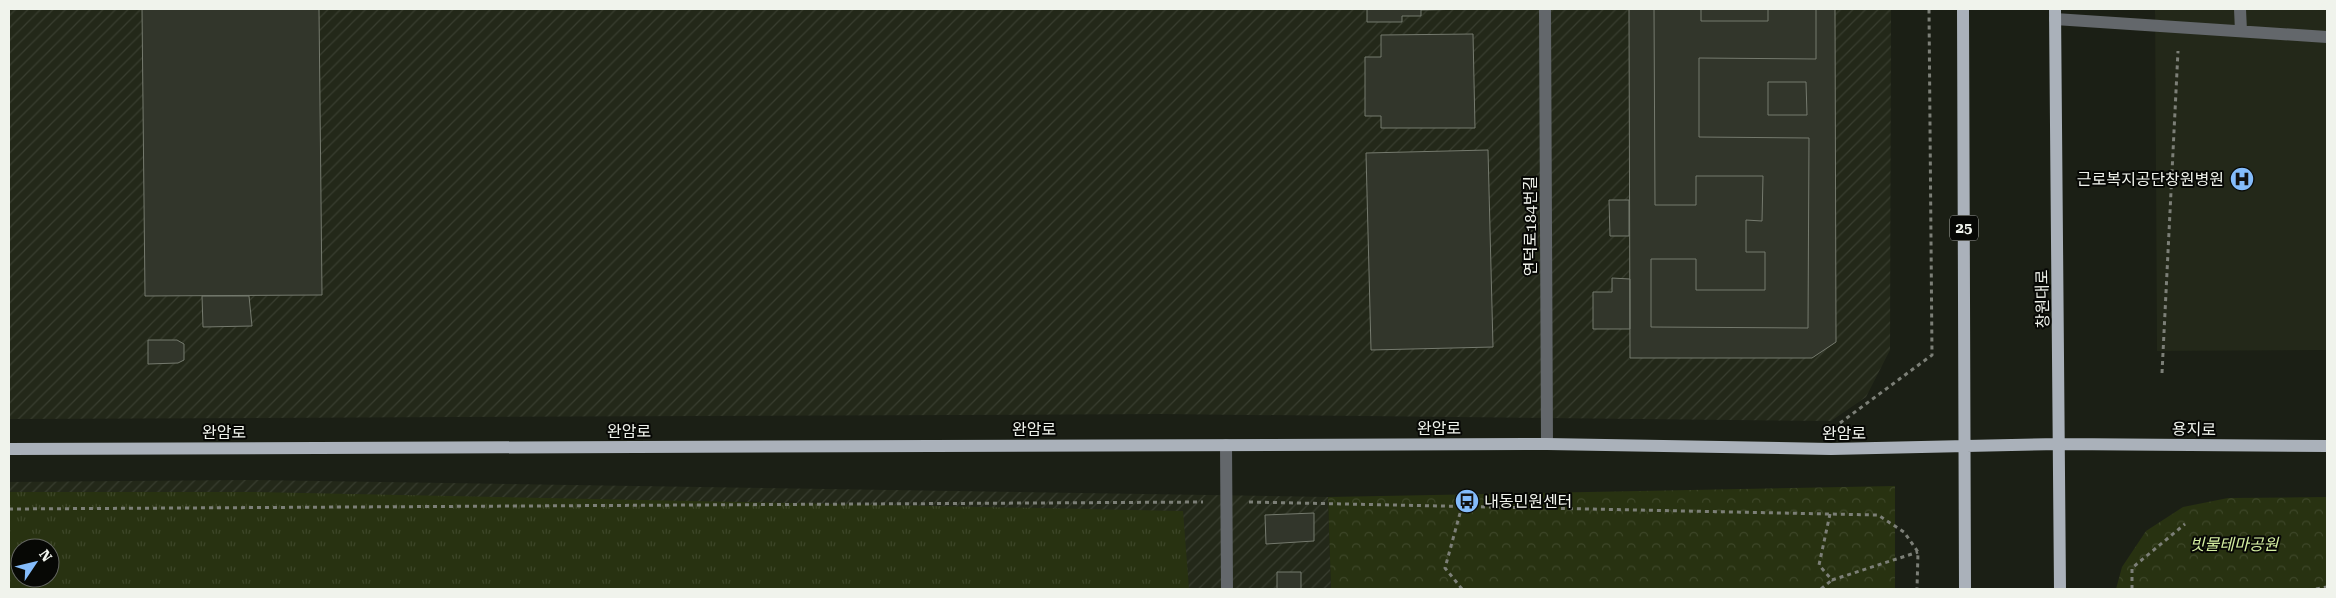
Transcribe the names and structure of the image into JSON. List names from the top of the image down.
{
  "streets": {
    "main road": [
      "25",
      "창원대로",
      "완암로",
      "용지로"
    ],
    "street": ["연덕로184번길"]
  },
  "crossings": [
    ["연덕로184번길", "완암로"],
    ["25", "완암로"],
    ["창원대로", "완암로"],
    ["창원대로", "용지로"],
    ["완암로", "용지로"]
  ],
  "parks": ["빗물테마공원"],
  "places": {
    "hospital": ["근로복지공단창원병원"],
    "bus stop": ["내동민원센터"]
  },
  "north": "top right"
}
